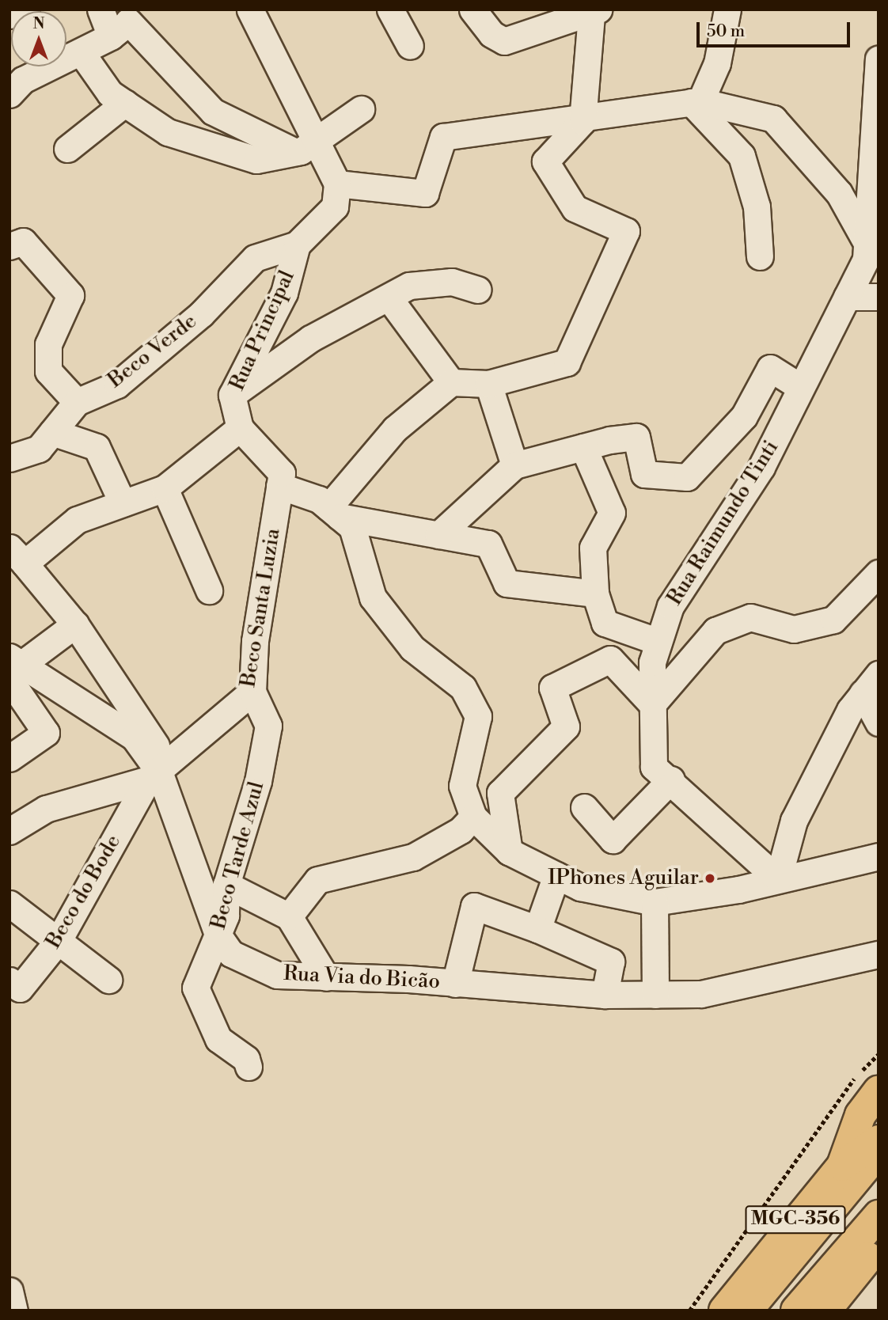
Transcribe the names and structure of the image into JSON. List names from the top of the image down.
{
  "streets": {
    "main road": ["MGC-356"],
    "street": [
      "Rua Principal",
      "Beco Verde",
      "Rua Raimundo Tinti",
      "Beco Santa Luzia",
      "Beco Tarde Azul",
      "Beco do Bode",
      "Rua Via do Bicão"
    ]
  },
  "crossings": [
    ["Rua Principal", "Beco Verde"],
    ["Rua Principal", "Rua Raimundo Tinti"],
    ["Rua Principal", "Beco Santa Luzia"],
    ["Beco Santa Luzia", "Beco Tarde Azul"],
    ["Beco Santa Luzia", "Beco do Bode"],
    ["Beco Santa Luzia", "Rua Via do Bicão"],
    ["Beco Tarde Azul", "Rua Via do Bicão"],
    ["Beco do Bode", "Rua Via do Bicão"]
  ],
  "places": ["IPhones Aguilar"],
  "scale_bar": "50 m",
  "north": "top"
}
